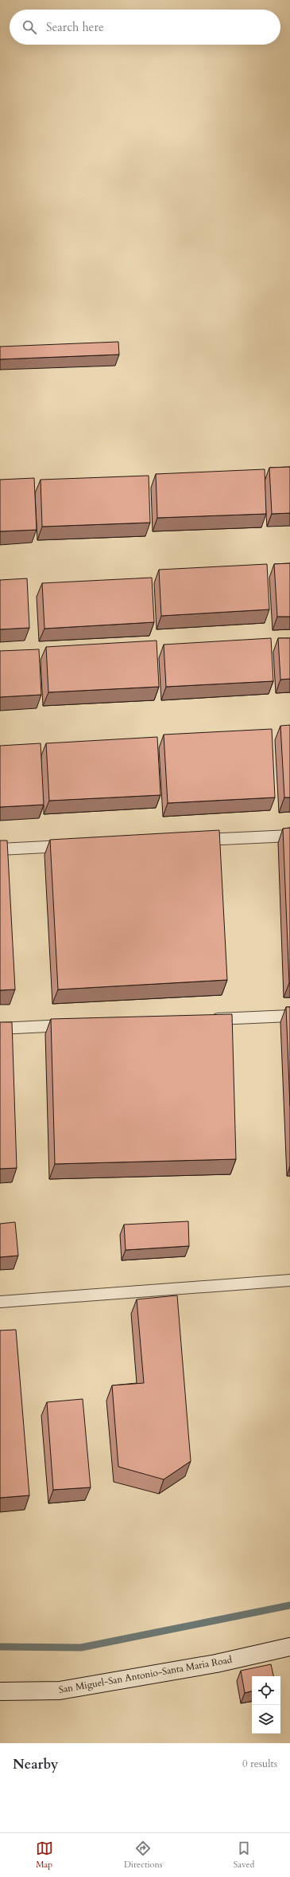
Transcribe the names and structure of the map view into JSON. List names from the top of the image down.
{
  "streets": {
    "street": ["San Miguel-San Antonio-Santa Maria Road"]
  },
  "page": {
    "search": "Search here",
    "heading": ["Nearby", "0 results"],
    "nav": ["Map", "Directions", "Saved"]
  }
}
